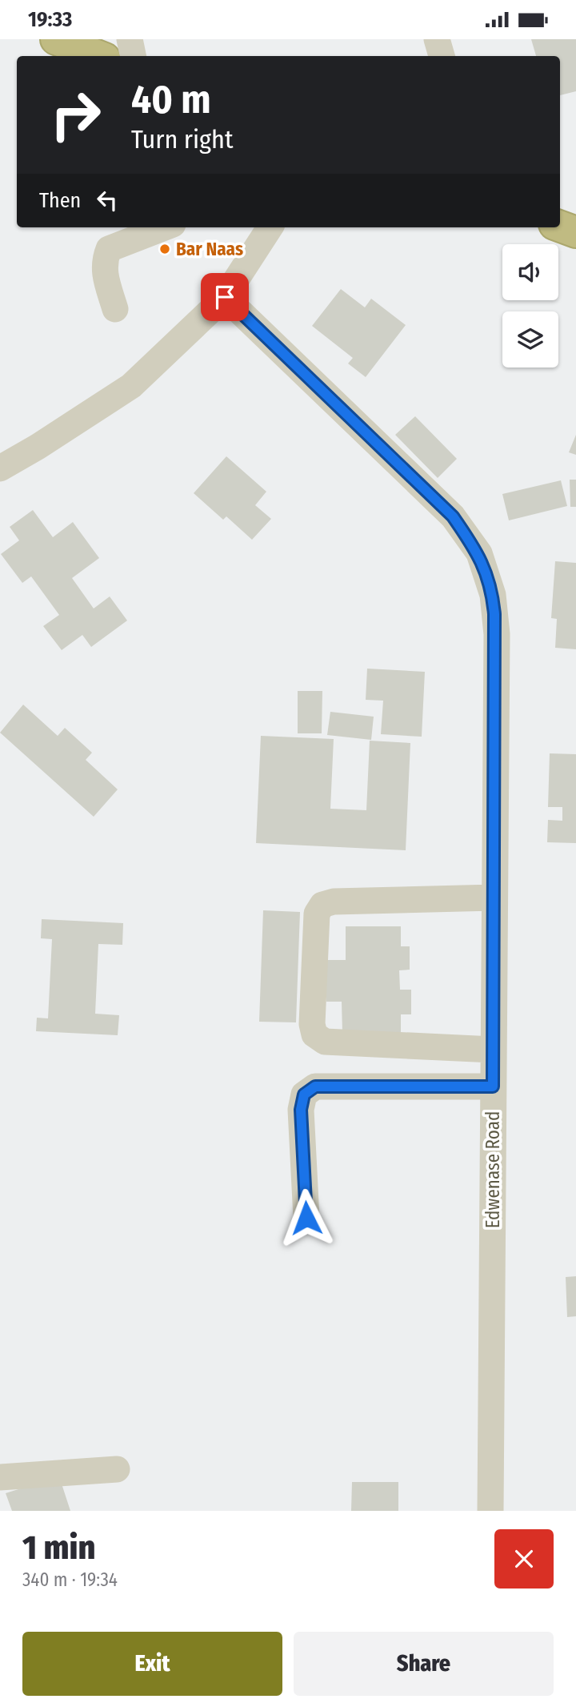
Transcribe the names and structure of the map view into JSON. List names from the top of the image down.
{
  "streets": {
    "street": ["Edwenase Road"]
  },
  "places": ["Bar Naas"],
  "page": {
    "status": "19:33",
    "turn": ["40 m", "Turn right"],
    "then": "Then",
    "heading": ["1 min", "340 m · 19:34"],
    "buttons": ["Exit", "Share"]
  }
}
